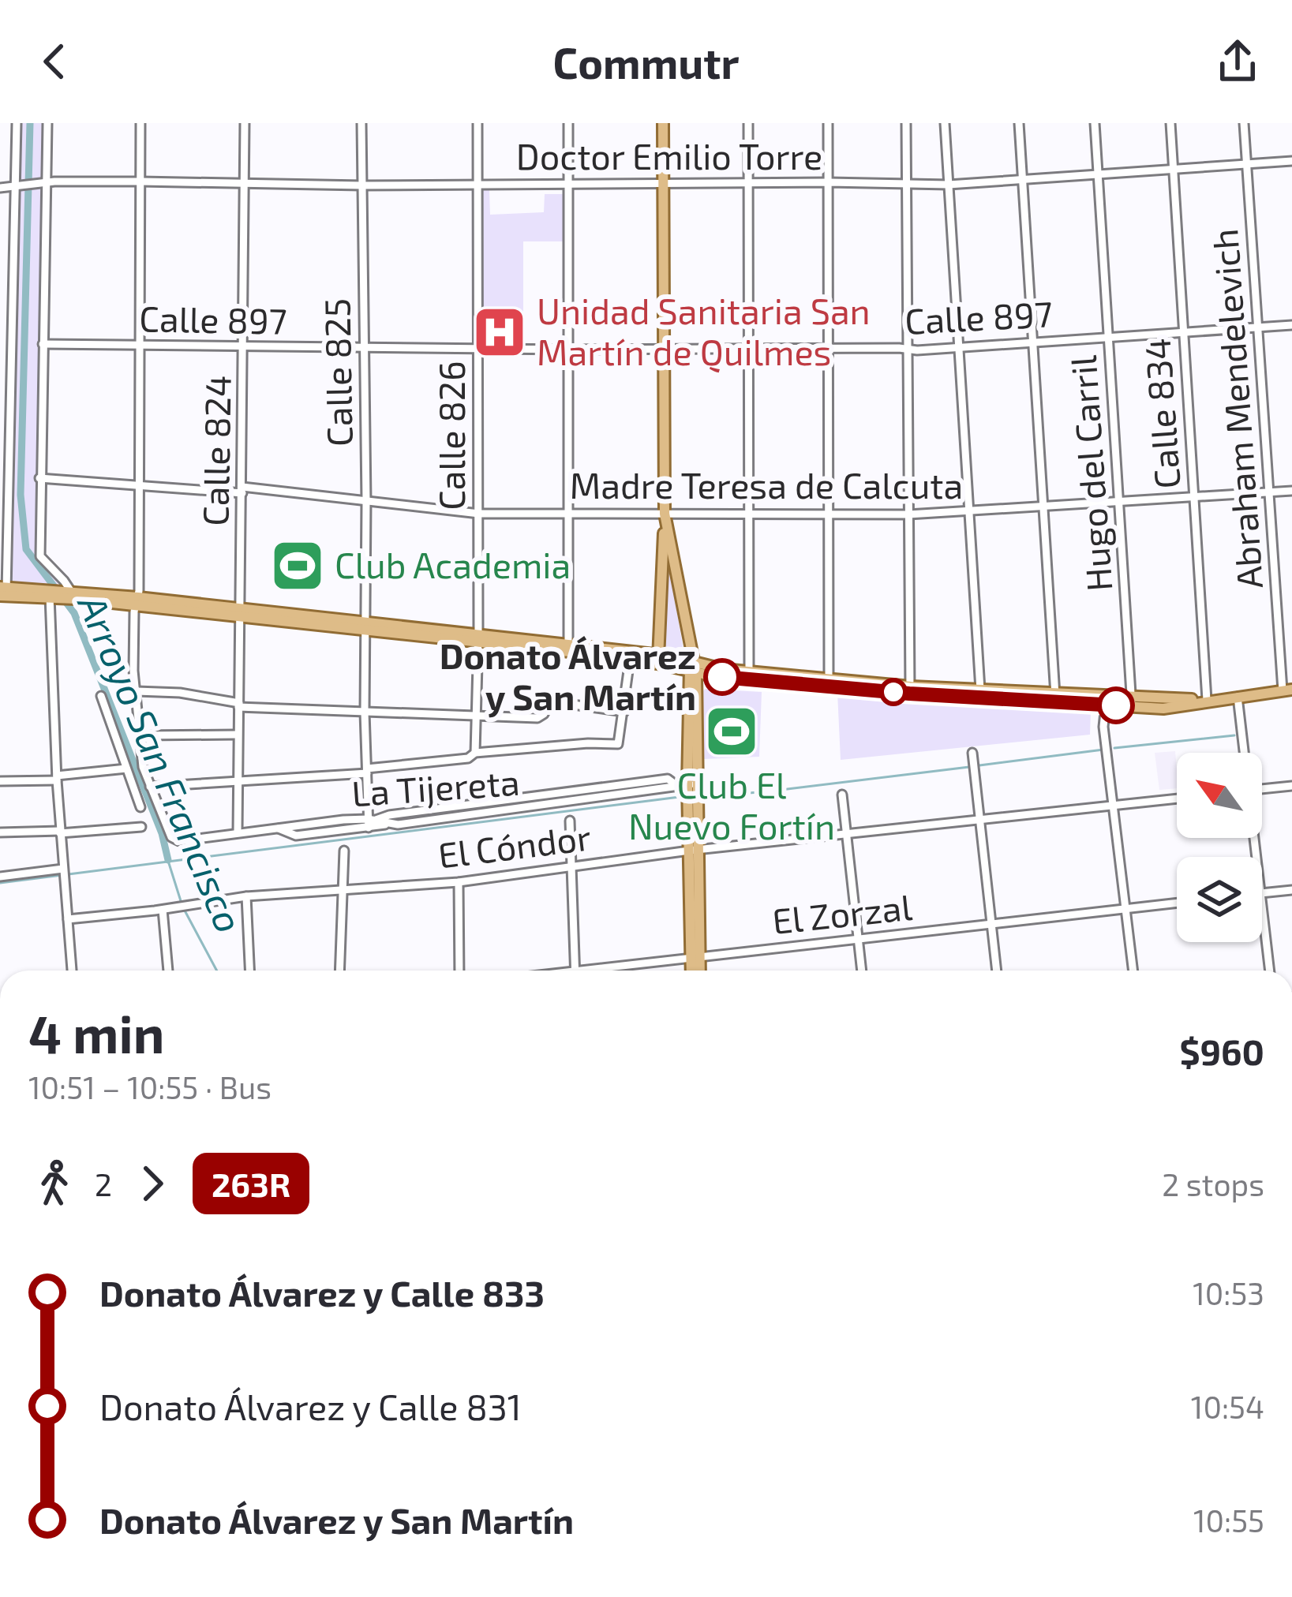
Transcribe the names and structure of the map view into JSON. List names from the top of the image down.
{
  "streets": {
    "street": [
      "Doctor Emilio Torre",
      "Calle 897",
      "Calle 825",
      "Abraham Mendelevich",
      "Calle 834",
      "Calle 826",
      "Calle 824",
      "Hugo del Carril",
      "Madre Teresa de Calcuta",
      "La Tijereta",
      "El Cóndor",
      "El Zorzal"
    ]
  },
  "crossings": [
    ["Doctor Emilio Torre", "Calle 825"],
    ["Doctor Emilio Torre", "Abraham Mendelevich"],
    ["Doctor Emilio Torre", "Calle 834"],
    ["Doctor Emilio Torre", "Calle 826"],
    ["Doctor Emilio Torre", "Calle 824"],
    ["Doctor Emilio Torre", "Hugo del Carril"],
    ["Calle 897", "Calle 825"],
    ["Calle 897", "Abraham Mendelevich"],
    ["Calle 897", "Calle 834"],
    ["Calle 897", "Calle 826"],
    ["Calle 897", "Calle 824"],
    ["Calle 897", "Hugo del Carril"],
    ["Calle 825", "Madre Teresa de Calcuta"],
    ["Calle 825", "La Tijereta"],
    ["Abraham Mendelevich", "Madre Teresa de Calcuta"],
    ["Calle 834", "Madre Teresa de Calcuta"],
    ["Calle 826", "Madre Teresa de Calcuta"],
    ["Calle 824", "Madre Teresa de Calcuta"],
    ["Hugo del Carril", "Madre Teresa de Calcuta"]
  ],
  "water": ["Arroyo San Francisco"],
  "places": {
    "hospital": ["Unidad Sanitaria San Martín de Quilmes"],
    "sports": ["Club Academia", "Club El Nuevo Fortín"],
    "other": ["Donato Álvarez y San Martín"]
  },
  "lines": ["bus line 263R"],
  "north": "top left",
  "page": {
    "header": "Commutr",
    "heading": ["4 min", "10:51 – 10:55 · Bus", "$960"],
    "legs": ["2", "263R", "2 stops"],
    "list": [
      {
        "name": "Donato Álvarez y Calle 833",
        "value": "10:53"
      },
      {
        "name": "Donato Álvarez y Calle 831",
        "value": "10:54"
      },
      {
        "name": "Donato Álvarez y San Martín",
        "value": "10:55"
      }
    ]
  }
}
